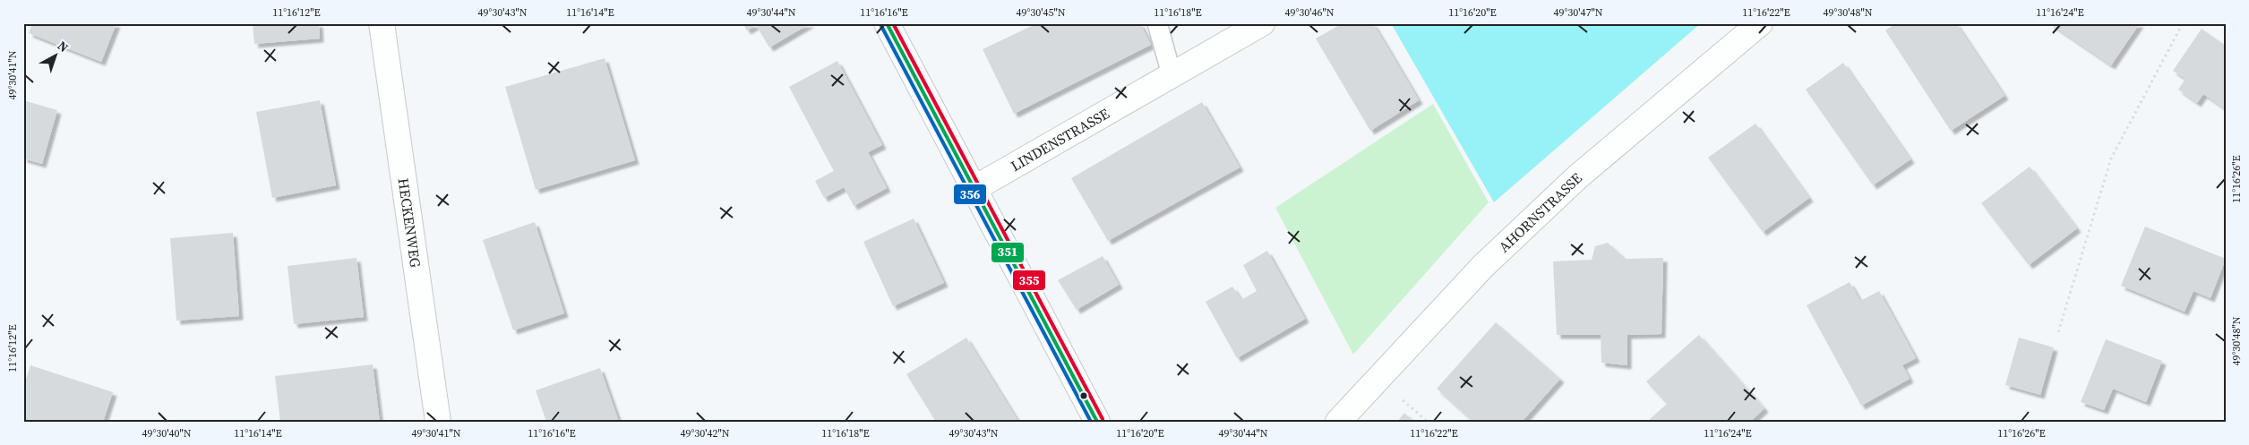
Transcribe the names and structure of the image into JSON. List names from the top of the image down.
{
  "streets": {
    "street": ["LINDENSTRASSE", "AHORNSTRASSE", "HECKENWEG"]
  },
  "lines": ["transit line 351", "transit line 355", "transit line 356"],
  "north": "top right",
  "coordinates": [
    "11°16'12\"E",
    "49°30'43\"N",
    "11°16'14\"E",
    "49°30'44\"N",
    "11°16'16\"E",
    "49°30'45\"N",
    "11°16'18\"E",
    "49°30'46\"N",
    "11°16'20\"E",
    "49°30'47\"N",
    "11°16'22\"E",
    "49°30'48\"N",
    "11°16'24\"E",
    "49°30'41\"N",
    "11°16'26\"E",
    "49°30'40\"N",
    "49°30'42\"N"
  ]
}
